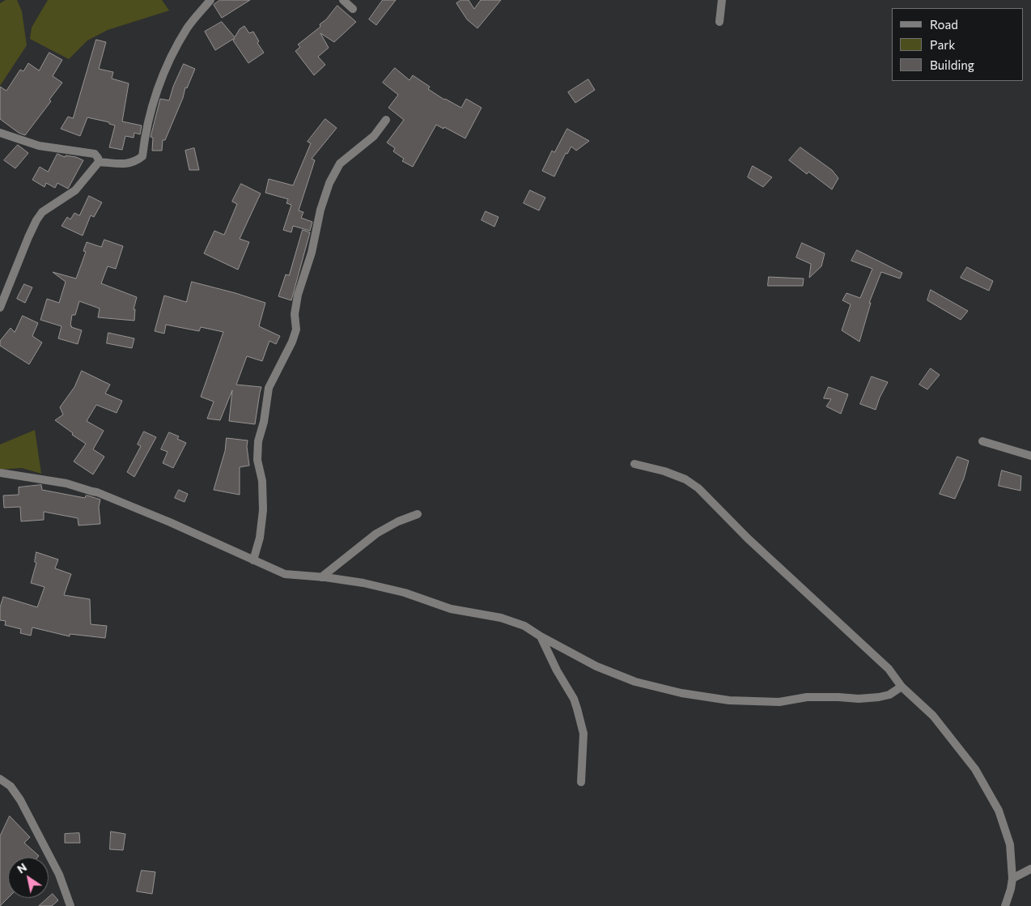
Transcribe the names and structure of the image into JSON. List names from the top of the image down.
{
  "legend": ["Road", "Park", "Building"],
  "north": "top left"
}
